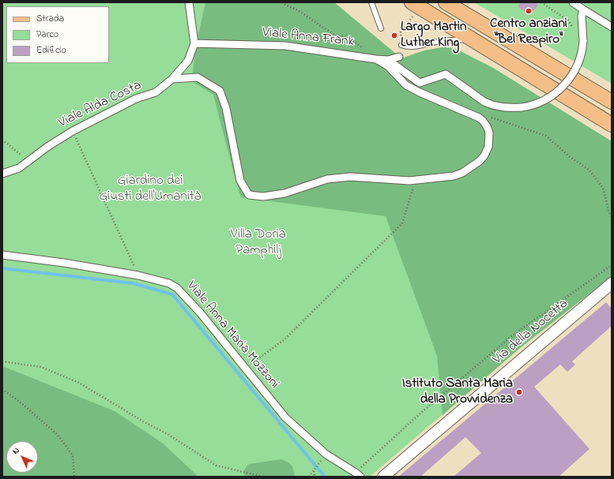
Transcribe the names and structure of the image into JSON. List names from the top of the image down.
{
  "streets": {
    "street": [
      "Viale Anna Frank",
      "Viale Alda Costa",
      "Via della Nocetta",
      "Viale Anna Maria Mozzoni"
    ]
  },
  "crossings": [
    ["Viale Anna Frank", "Viale Alda Costa"]
  ],
  "parks": ["Giardino dei Giusti dell'Umanità", "Villa Doria Pamphilj"],
  "places": ["Centro anziani \"Bel Respiro\"", "Largo Martin Luther King", "Istituto Santa Maria della Provvidenza"],
  "legend": ["Strada", "Parco", "Edificio"],
  "north": "top left"
}
